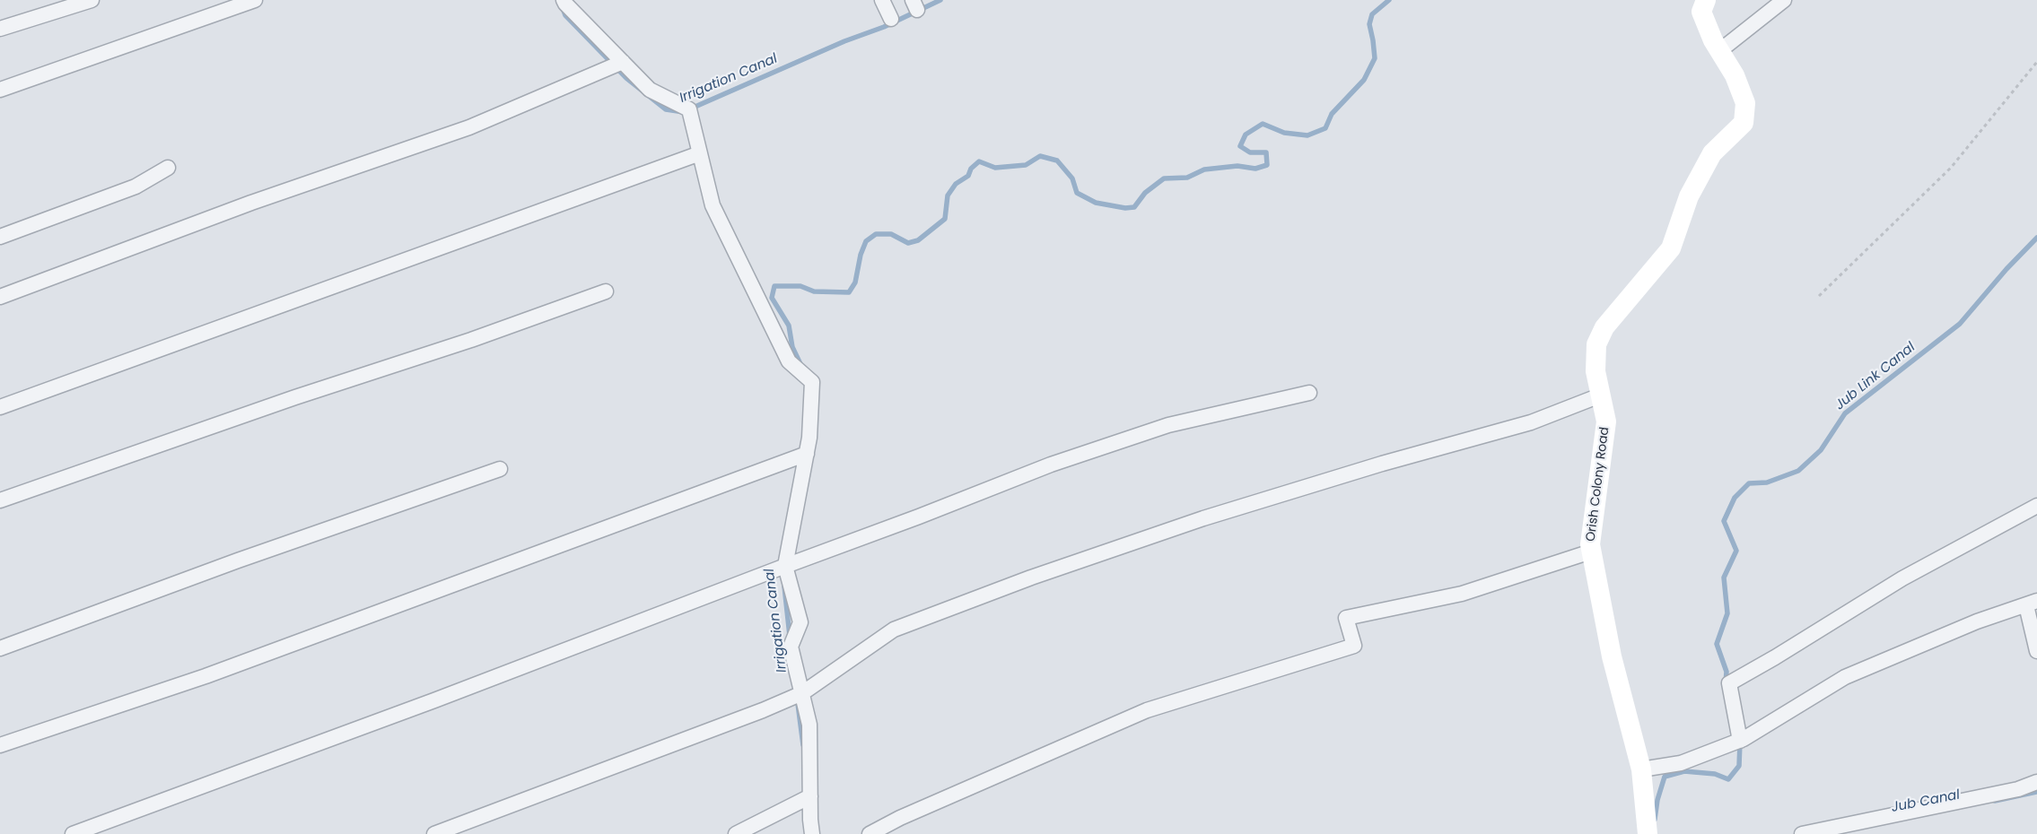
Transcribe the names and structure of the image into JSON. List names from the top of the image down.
{
  "streets": {
    "street": ["Orish Colony Road"]
  },
  "water": ["Irrigation Canal", "Jub Link Canal", "Jub Canal"]
}
